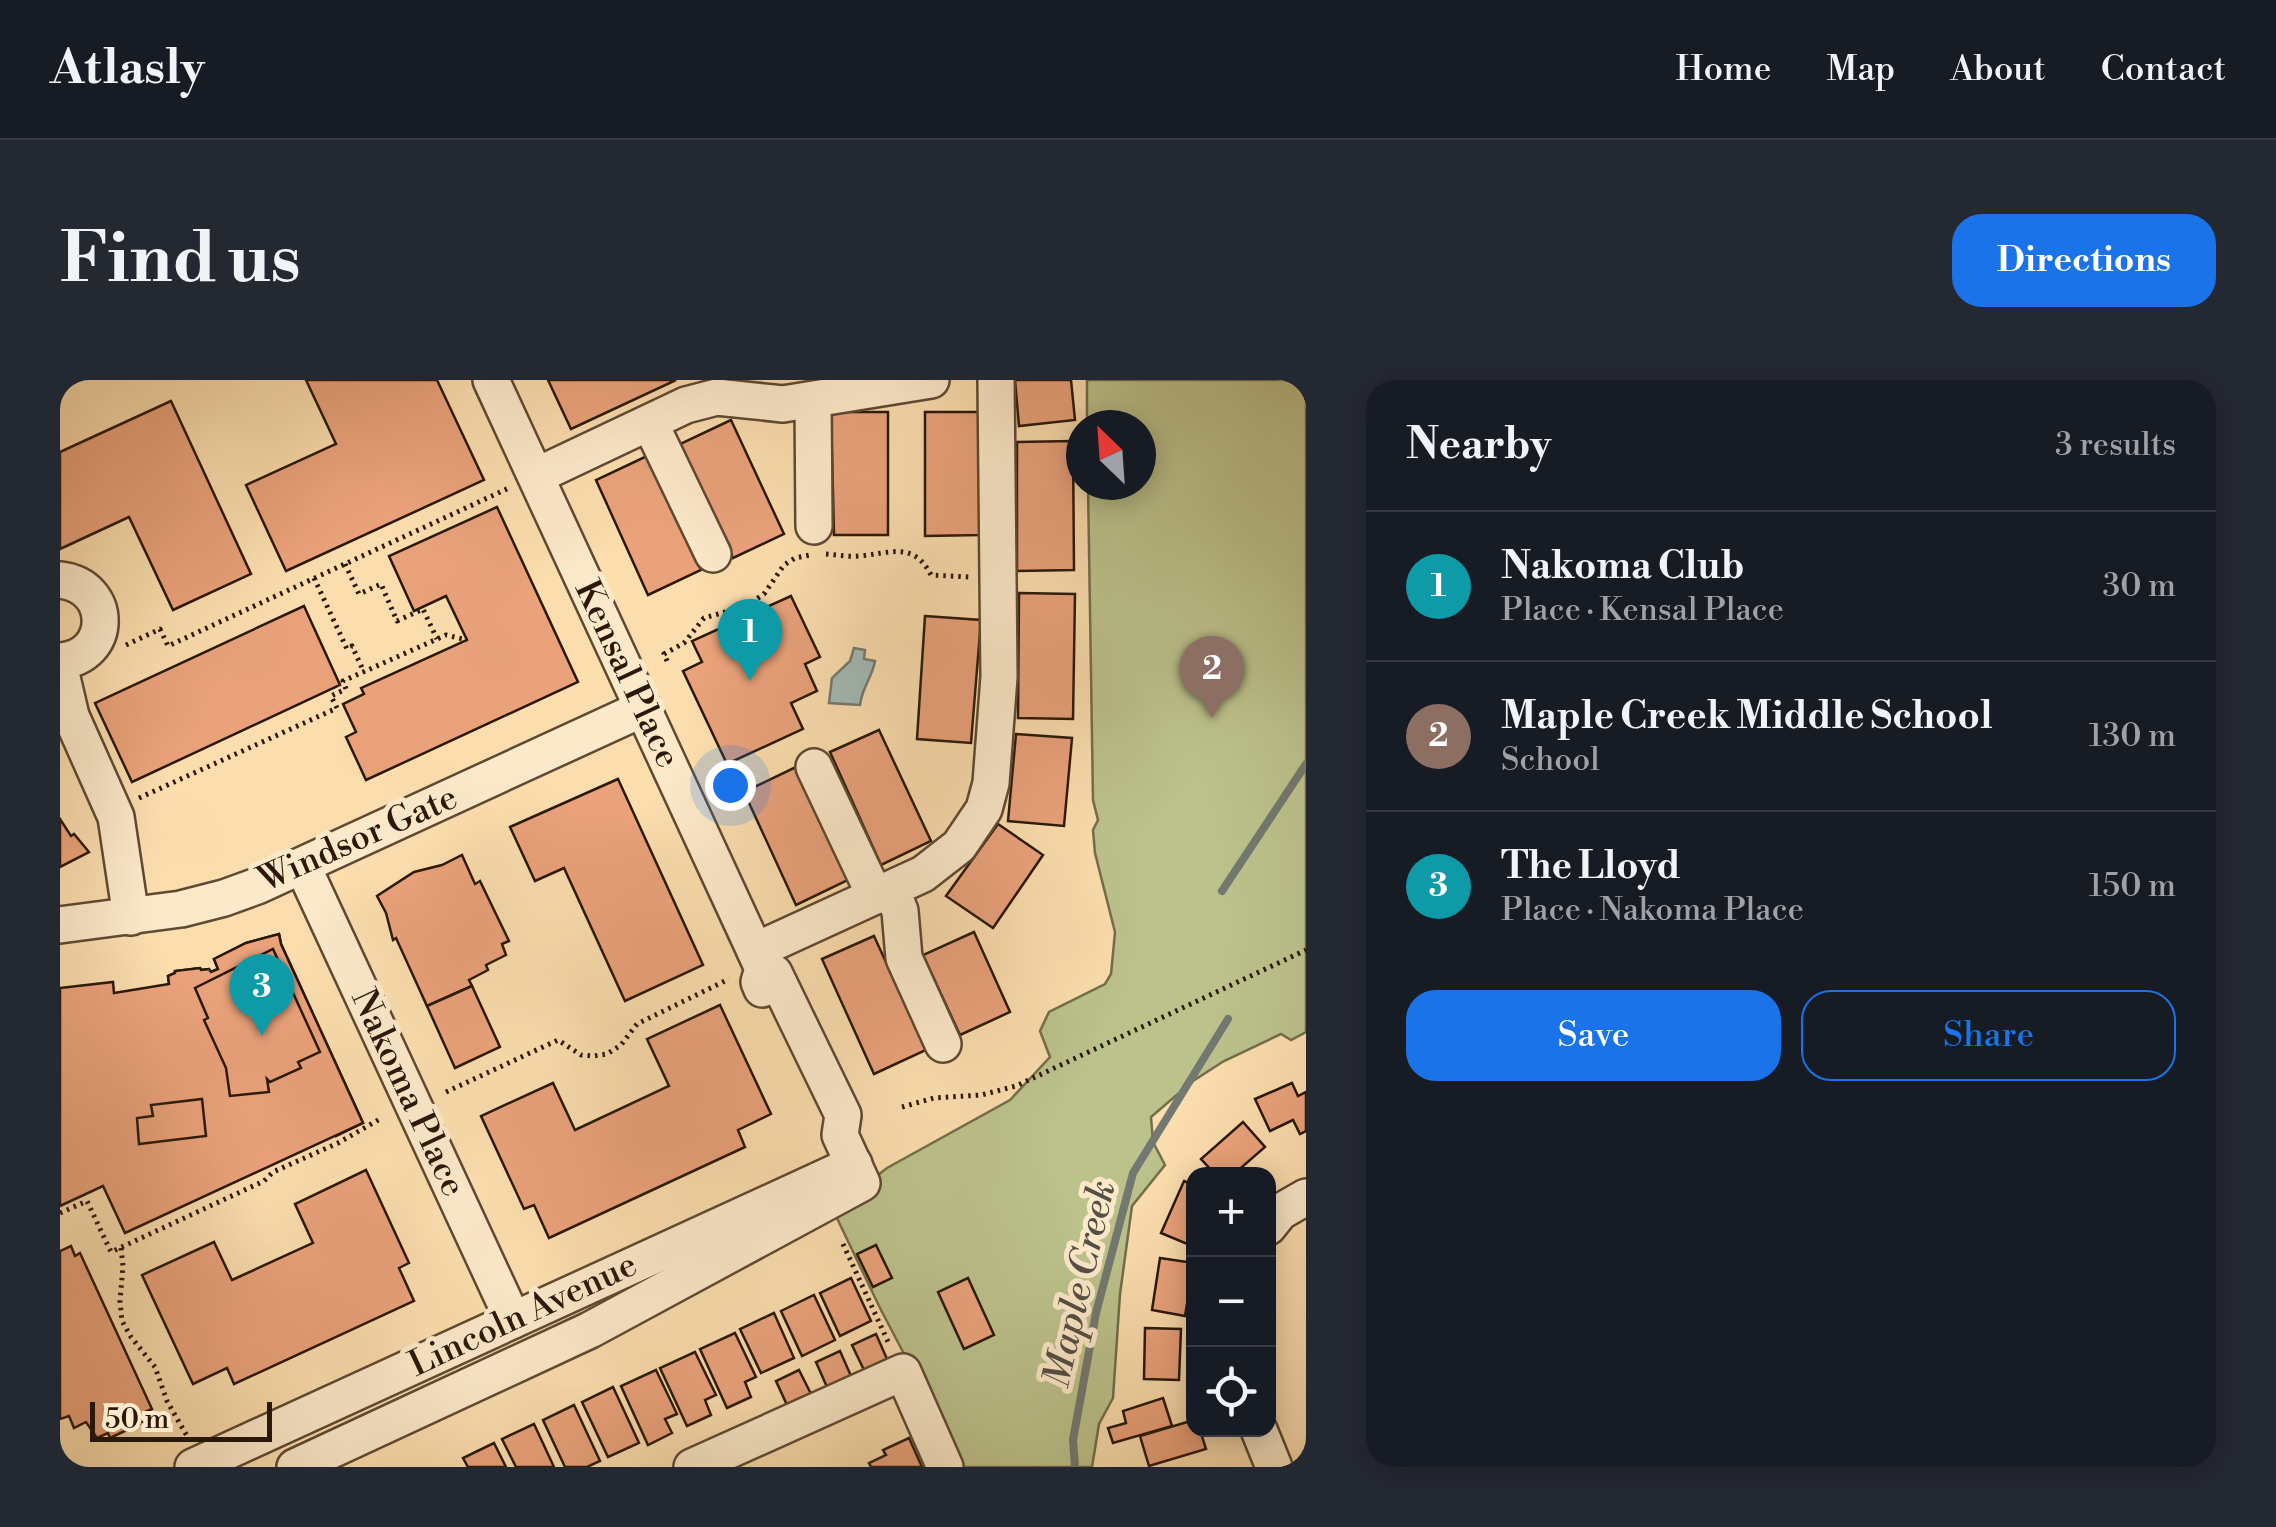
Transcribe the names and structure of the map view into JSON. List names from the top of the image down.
{
  "streets": {
    "street": [
      "Kensal Place",
      "Windsor Gate",
      "Nakoma Place",
      "Lincoln Avenue"
    ]
  },
  "crossings": [
    ["Kensal Place", "Windsor Gate"],
    ["Kensal Place", "Lincoln Avenue"],
    ["Windsor Gate", "Nakoma Place"],
    ["Nakoma Place", "Lincoln Avenue"]
  ],
  "water": ["Maple Creek"],
  "scale_bar": "50 m",
  "north": "top left",
  "page": {
    "header": "Atlasly",
    "nav": [
      "Home",
      "Map",
      "About",
      "Contact"
    ],
    "buttons": [
      "Directions",
      ["Save", "Share"]
    ],
    "title": "Find us",
    "heading": ["Nearby", "3 results"],
    "list": [
      {
        "mark": "1",
        "name": "Nakoma Club",
        "note": "Place · Kensal Place",
        "value": "30 m"
      },
      {
        "mark": "2",
        "name": "Maple Creek Middle School",
        "note": "School",
        "value": "130 m"
      },
      {
        "mark": "3",
        "name": "The Lloyd",
        "note": "Place · Nakoma Place",
        "value": "150 m"
      }
    ],
    "pins": ["1", "2", "3"],
    "map_buttons": ["+", "−"],
    "scale": "50 m"
  }
}
